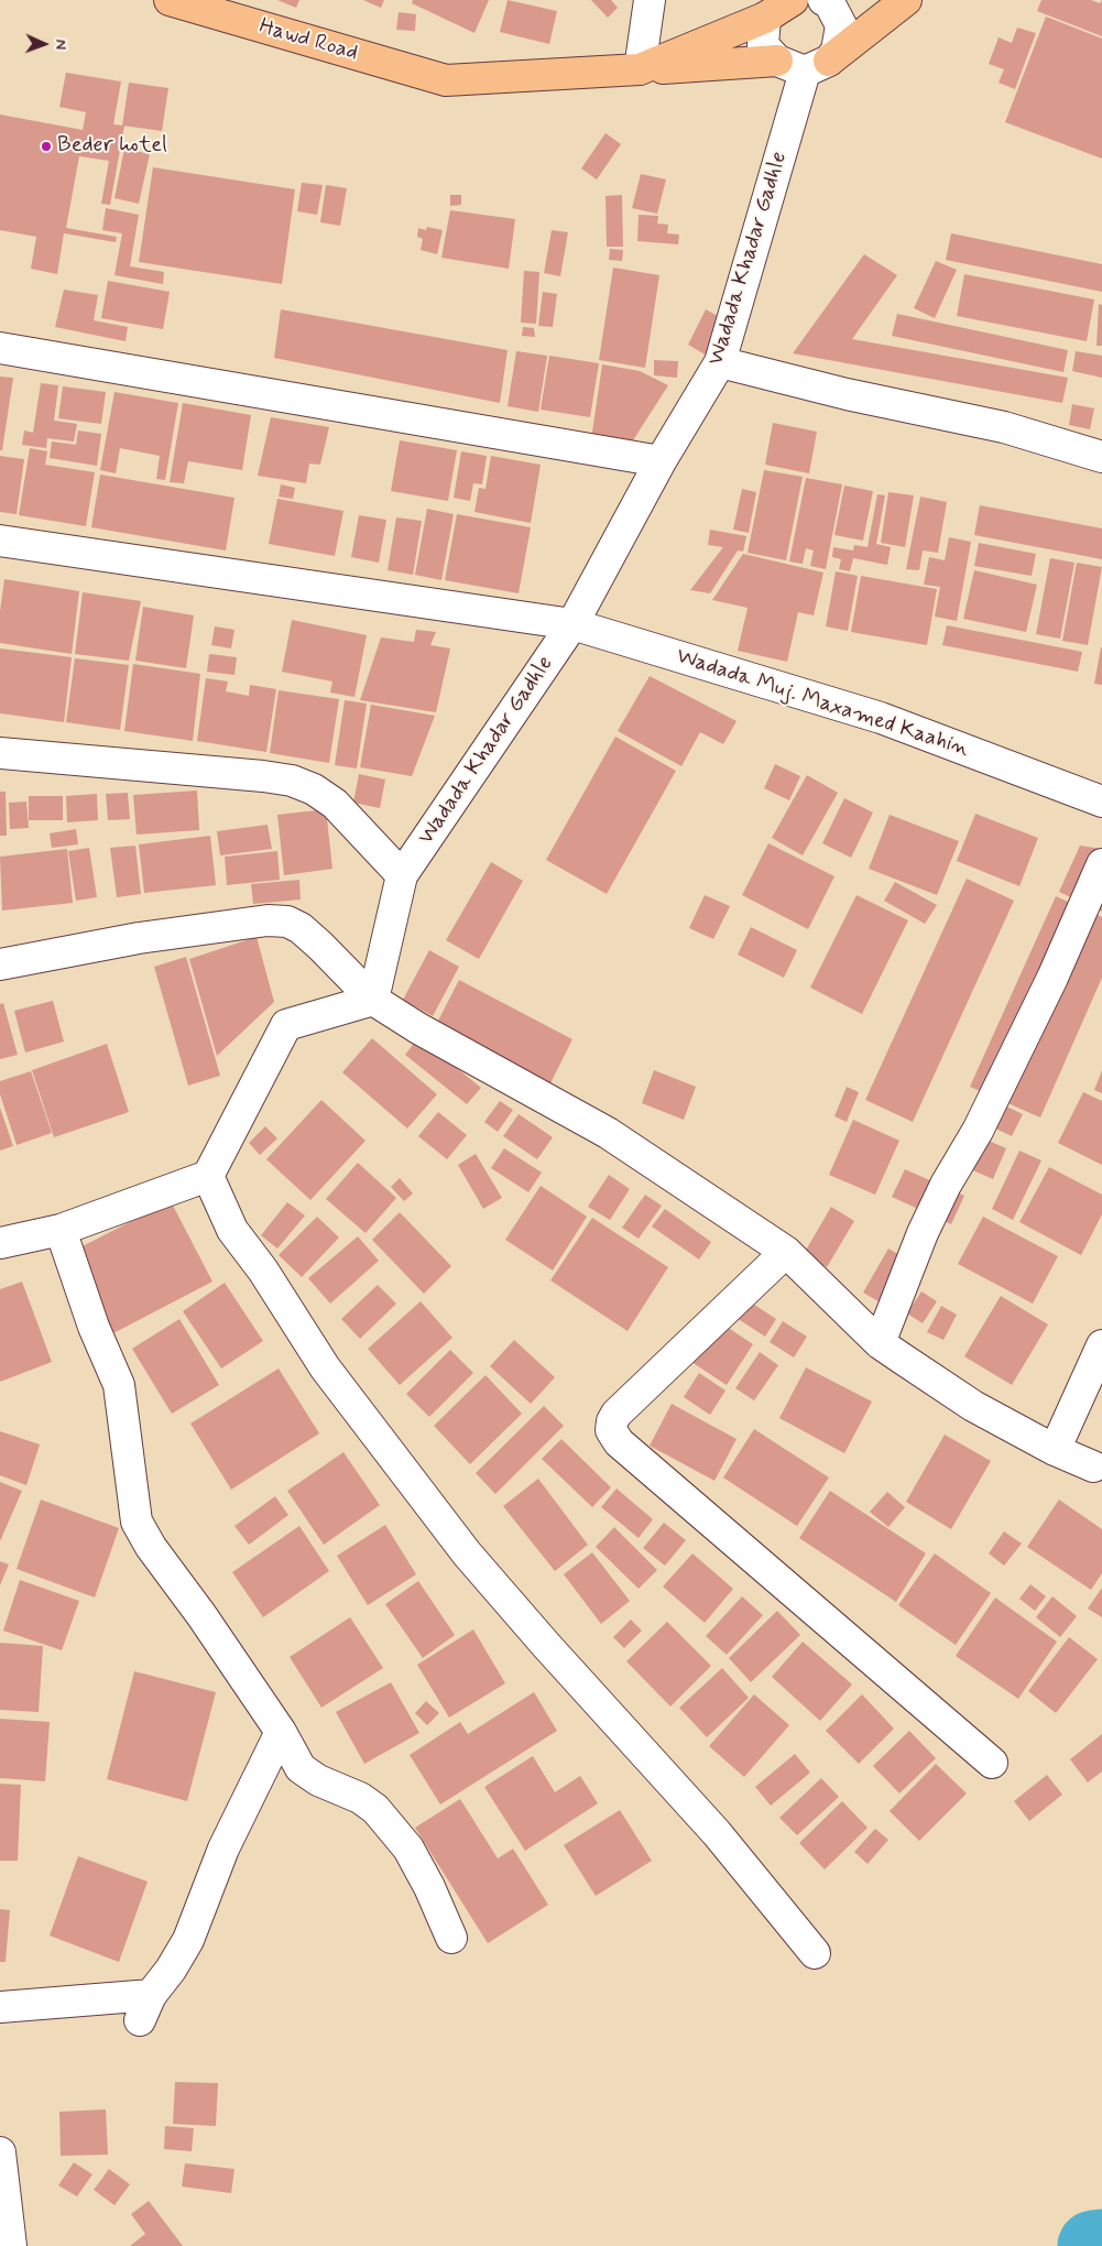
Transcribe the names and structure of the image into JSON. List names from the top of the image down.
{
  "streets": {
    "main road": ["Hawd Road"],
    "street": ["Wadada Khadar Gadhle", "Wadada Muj. Maxamed Kaahin"]
  },
  "crossings": [
    ["Hawd Road", "Wadada Khadar Gadhle"],
    ["Wadada Khadar Gadhle", "Wadada Muj. Maxamed Kaahin"]
  ],
  "places": ["Beder hotel"],
  "north": "right"
}
